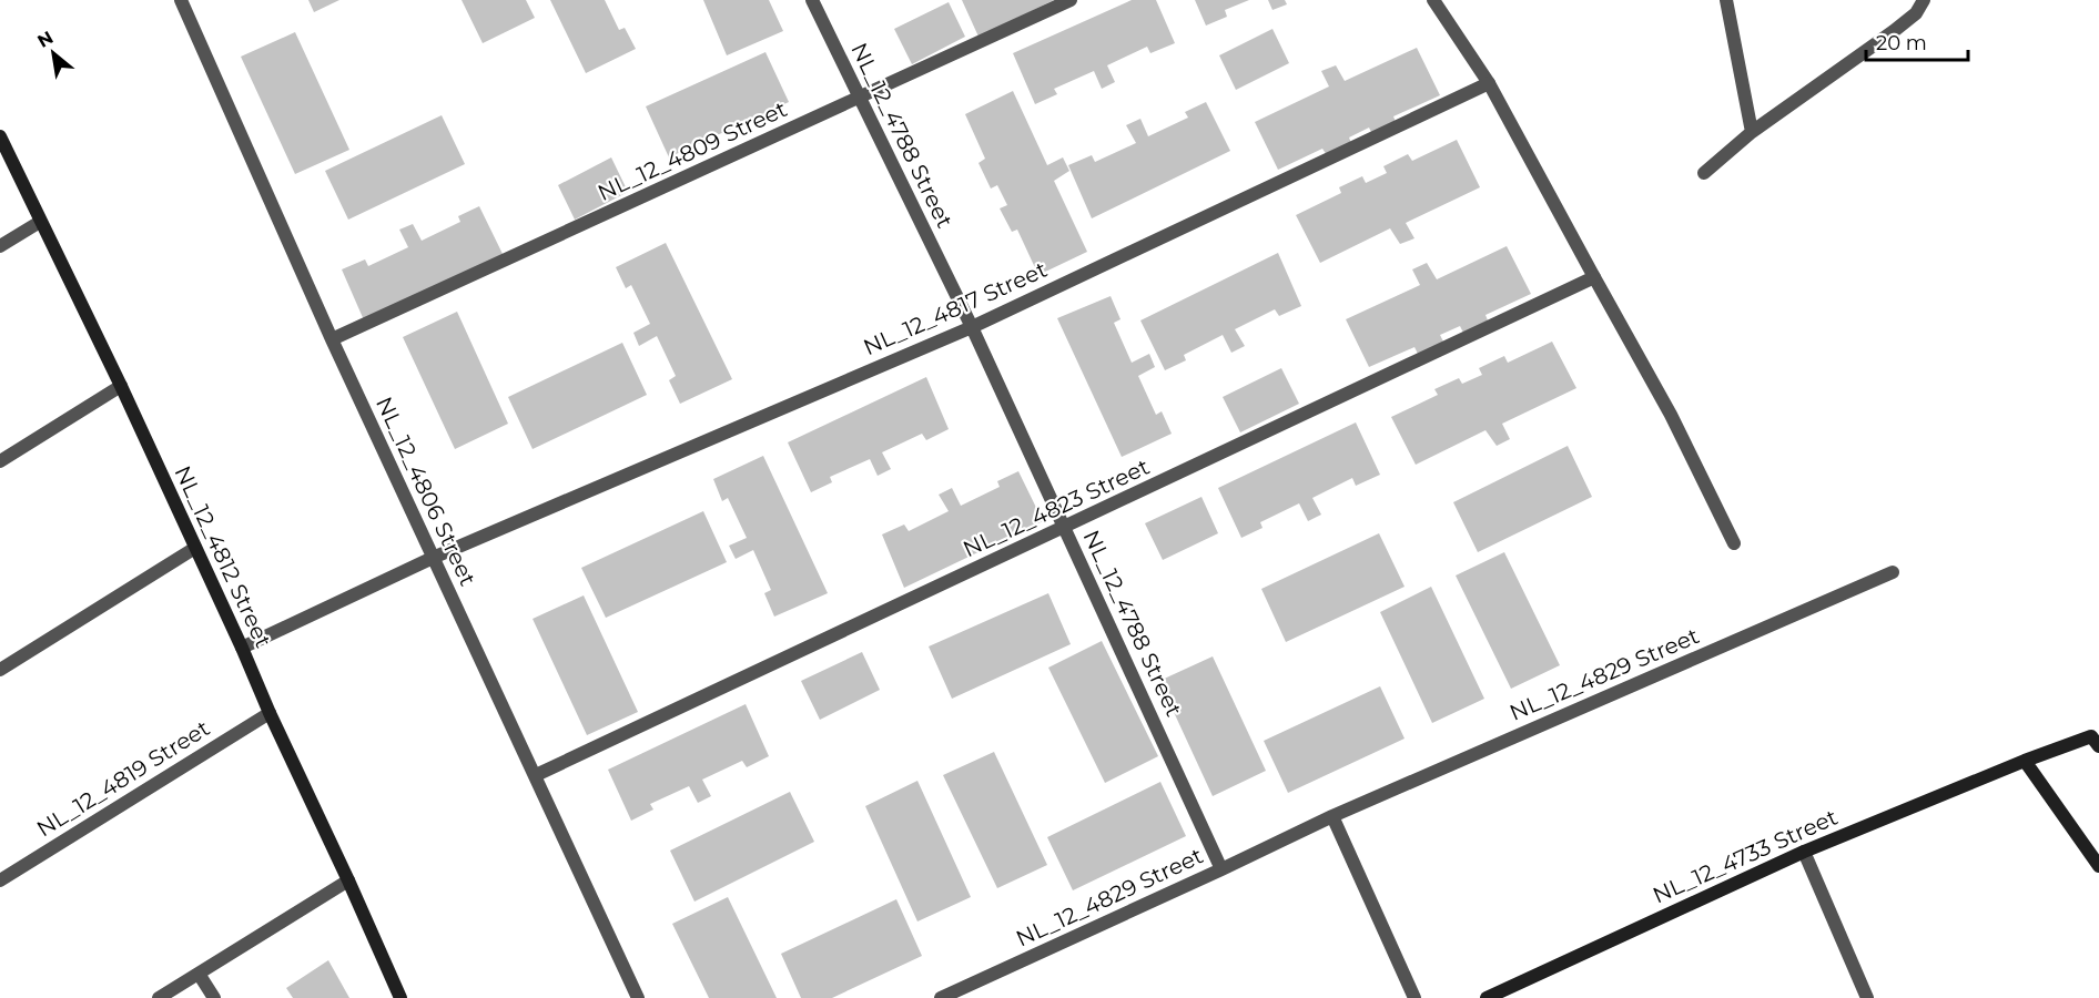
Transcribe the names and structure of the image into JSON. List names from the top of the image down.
{
  "streets": {
    "street": [
      "NL_12_4788 Street",
      "NL_12_4809 Street",
      "NL_12_4817 Street",
      "NL_12_4806 Street",
      "NL_12_4823 Street",
      "NL_12_4812 Street",
      "NL_12_4829 Street",
      "NL_12_4819 Street",
      "NL_12_4733 Street"
    ]
  },
  "crossings": [
    ["NL_12_4788 Street", "NL_12_4809 Street"],
    ["NL_12_4788 Street", "NL_12_4817 Street"],
    ["NL_12_4788 Street", "NL_12_4823 Street"],
    ["NL_12_4788 Street", "NL_12_4829 Street"],
    ["NL_12_4809 Street", "NL_12_4806 Street"],
    ["NL_12_4817 Street", "NL_12_4806 Street"],
    ["NL_12_4817 Street", "NL_12_4812 Street"],
    ["NL_12_4806 Street", "NL_12_4823 Street"],
    ["NL_12_4812 Street", "NL_12_4819 Street"]
  ],
  "scale_bar": "20 m",
  "north": "top left"
}
